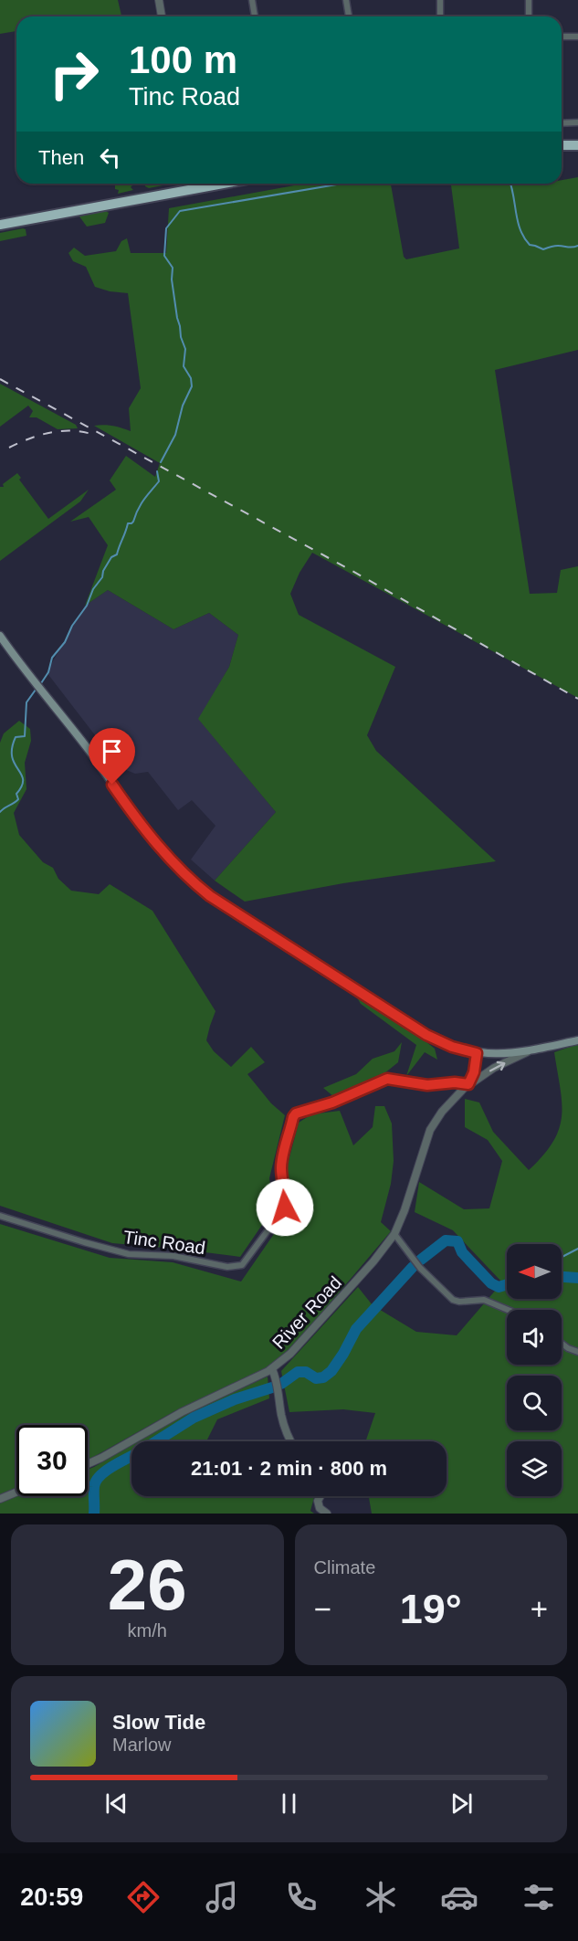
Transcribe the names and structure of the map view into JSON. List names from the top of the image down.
{
  "streets": {
    "street": ["Tinc Road", "River Road"]
  },
  "crossings": [
    ["Tinc Road", "River Road"]
  ],
  "north": "left",
  "page": {
    "turn": ["100 m", "Tinc Road"],
    "then": "Then",
    "limit": "30",
    "trip": "21:01 · 2 min · 800 m",
    "tile": [
      ["26", "km/h"],
      "Climate"
    ],
    "heat": ["−", "19°", "+"],
    "song": ["Slow Tide", "Marlow"],
    "tabs": "20:59"
  }
}
